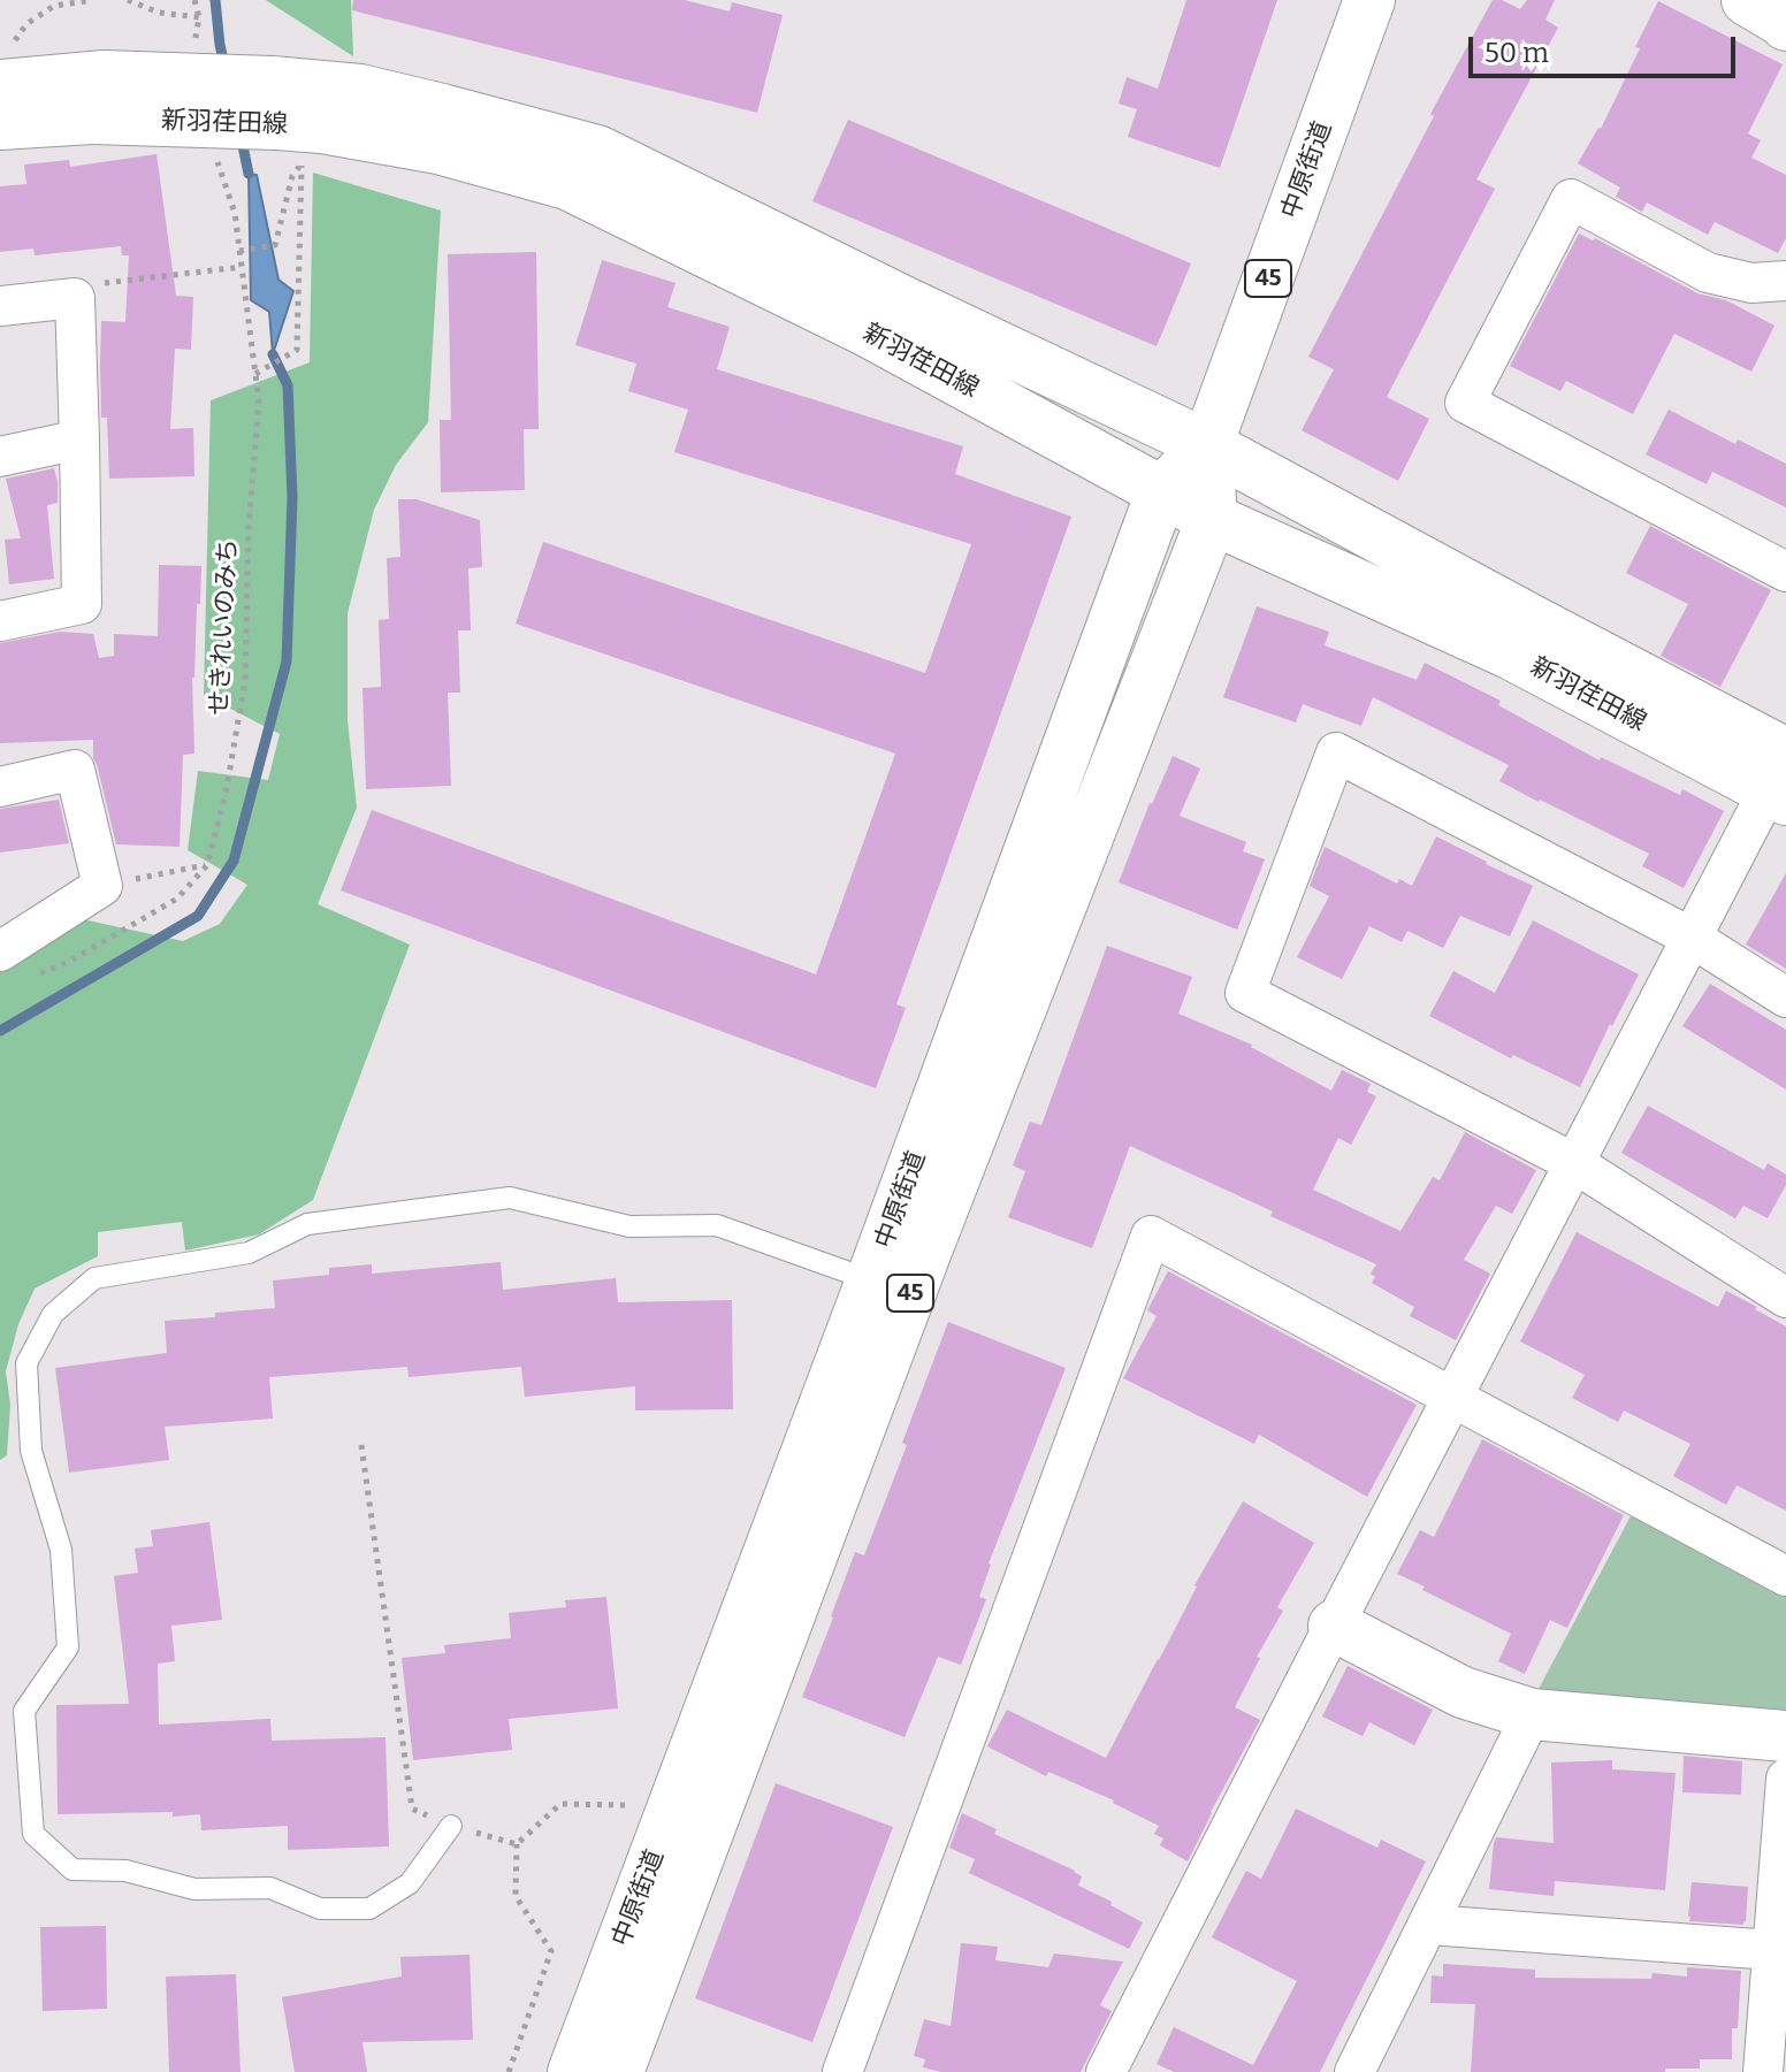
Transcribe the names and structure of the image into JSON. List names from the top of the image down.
{
  "streets": {
    "street": ["新羽荏田線", "中原街道", "45"],
    "path": ["せきれいのみち"]
  },
  "crossings": [
    ["新羽荏田線", "中原街道"]
  ],
  "scale_bar": "50 m"
}
